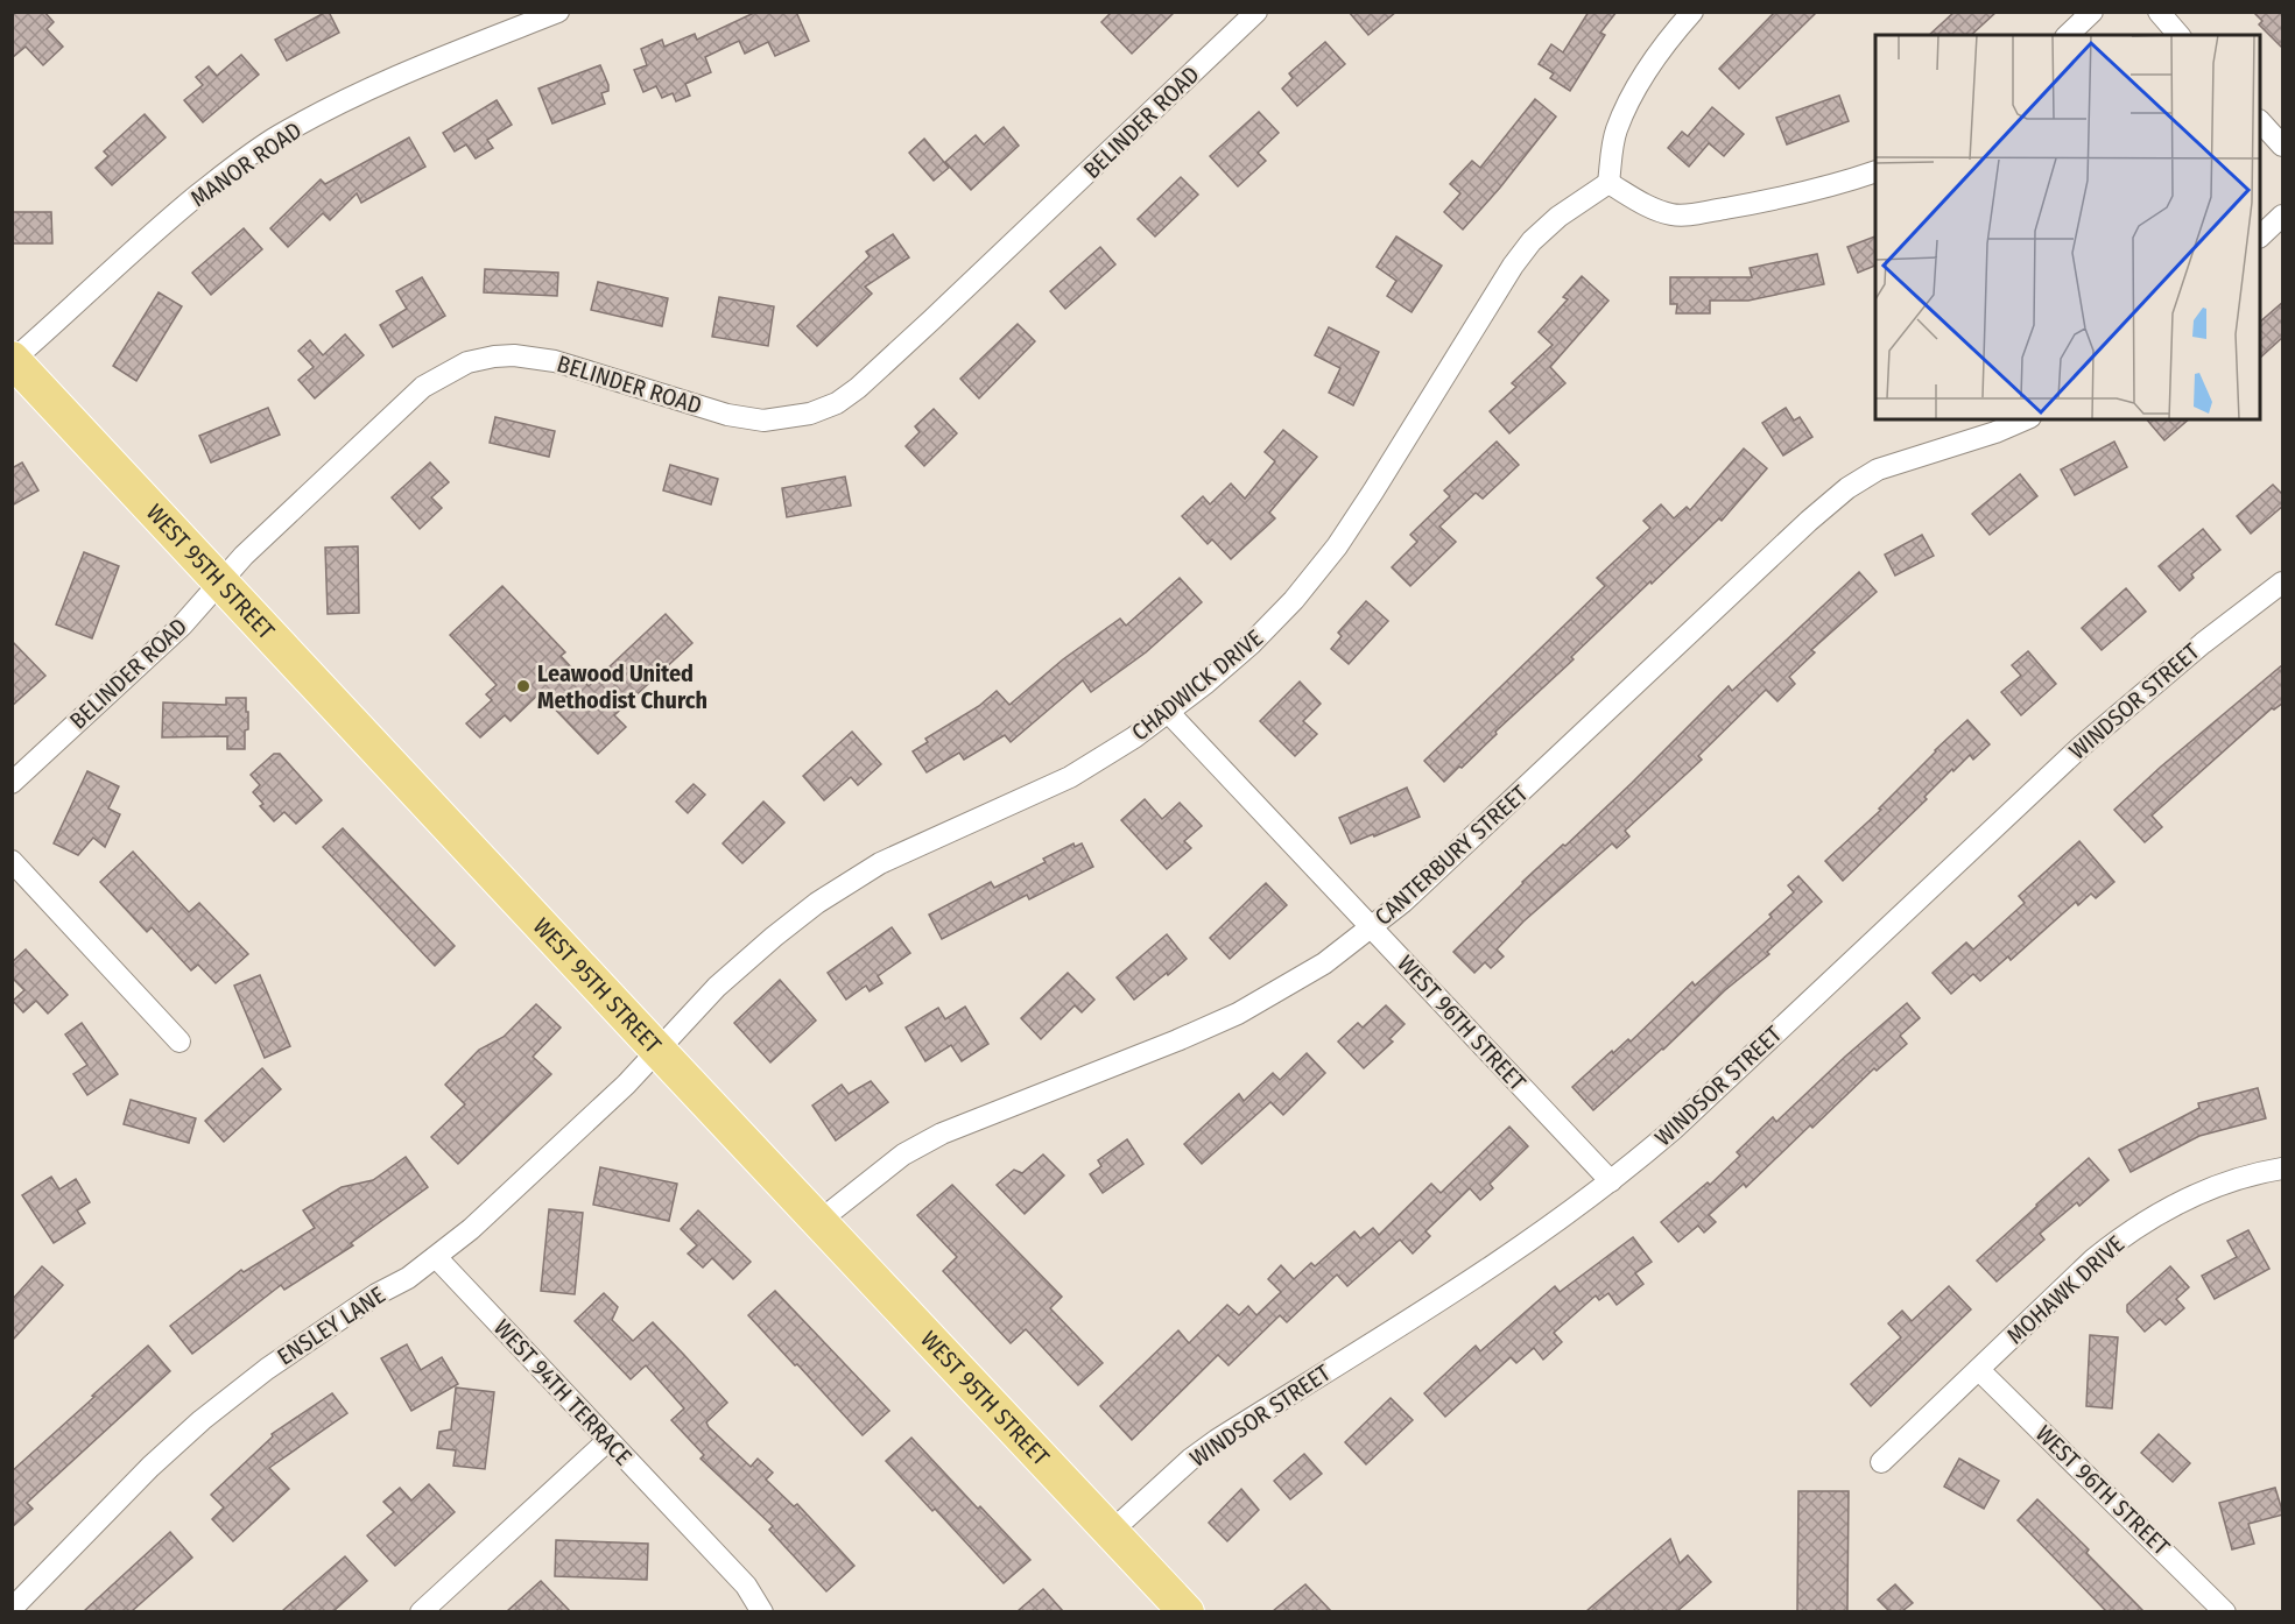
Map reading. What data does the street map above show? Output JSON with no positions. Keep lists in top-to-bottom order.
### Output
{
  "streets": {
    "main road": ["WEST 95TH STREET"],
    "street": [
      "BELINDER ROAD",
      "MANOR ROAD",
      "CHADWICK DRIVE",
      "WINDSOR STREET",
      "CANTERBURY STREET",
      "WEST 96TH STREET",
      "MOHAWK DRIVE",
      "ENSLEY LANE",
      "WEST 94TH TERRACE"
    ]
  },
  "crossings": [
    ["BELINDER ROAD", "WEST 95TH STREET"],
    ["MANOR ROAD", "WEST 95TH STREET"],
    ["WEST 95TH STREET", "CHADWICK DRIVE"],
    ["WEST 95TH STREET", "WINDSOR STREET"],
    ["WEST 95TH STREET", "CANTERBURY STREET"],
    ["WEST 95TH STREET", "ENSLEY LANE"],
    ["CHADWICK DRIVE", "WEST 96TH STREET"],
    ["CHADWICK DRIVE", "ENSLEY LANE"],
    ["WINDSOR STREET", "WEST 96TH STREET"],
    ["CANTERBURY STREET", "WEST 96TH STREET"],
    ["WEST 96TH STREET", "MOHAWK DRIVE"],
    ["ENSLEY LANE", "WEST 94TH TERRACE"]
  ],
  "places": ["Leawood United Methodist Church"]
}
